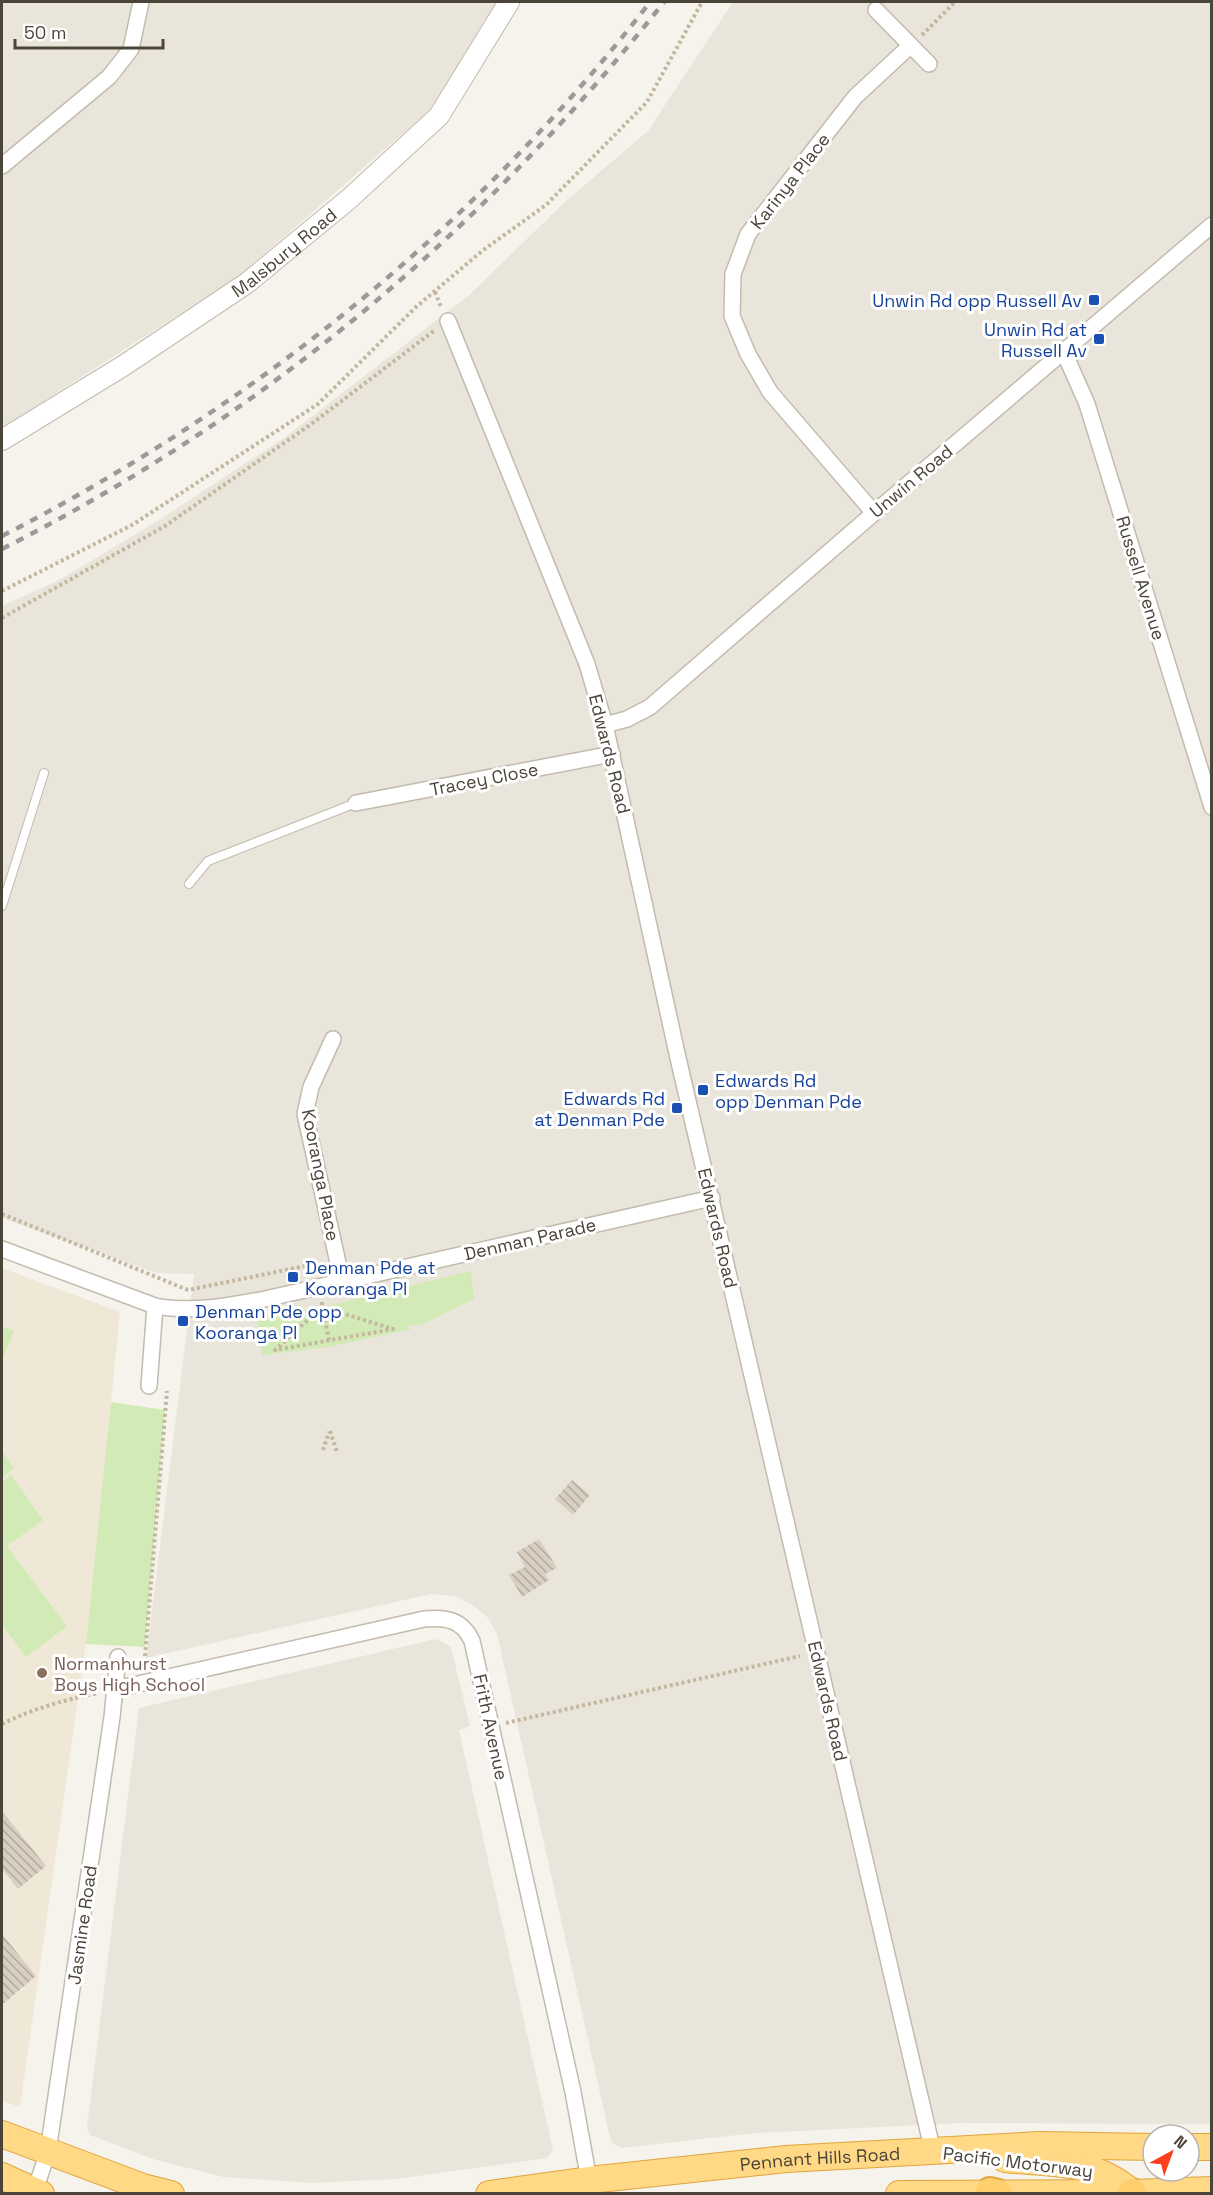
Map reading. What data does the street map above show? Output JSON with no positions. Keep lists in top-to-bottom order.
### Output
{
  "streets": {
    "highway": ["Pennant Hills Road", "Pacific Motorway"],
    "street": [
      "Karinya Place",
      "Malsbury Road",
      "Unwin Road",
      "Russell Avenue",
      "Edwards Road",
      "Tracey Close",
      "Kooranga Place",
      "Denman Parade",
      "Frith Avenue",
      "Jasmine Road"
    ]
  },
  "crossings": [
    ["Karinya Place", "Unwin Road"],
    ["Unwin Road", "Russell Avenue"],
    ["Unwin Road", "Edwards Road"],
    ["Edwards Road", "Tracey Close"],
    ["Edwards Road", "Denman Parade"],
    ["Edwards Road", "Pennant Hills Road"],
    ["Edwards Road", "Pacific Motorway"],
    ["Kooranga Place", "Denman Parade"],
    ["Frith Avenue", "Jasmine Road"],
    ["Frith Avenue", "Pennant Hills Road"],
    ["Pennant Hills Road", "Pacific Motorway"]
  ],
  "places": {
    "transit": [
      "Unwin Rd opp Russell Av",
      "Unwin Rd at Russell Av",
      "Edwards Rd opp Denman Pde",
      "Edwards Rd at Denman Pde",
      "Denman Pde at Kooranga Pl",
      "Denman Pde opp Kooranga Pl"
    ],
    "other": ["Normanhurst Boys High School"]
  },
  "scale_bar": "50 m",
  "north": "top right"
}
